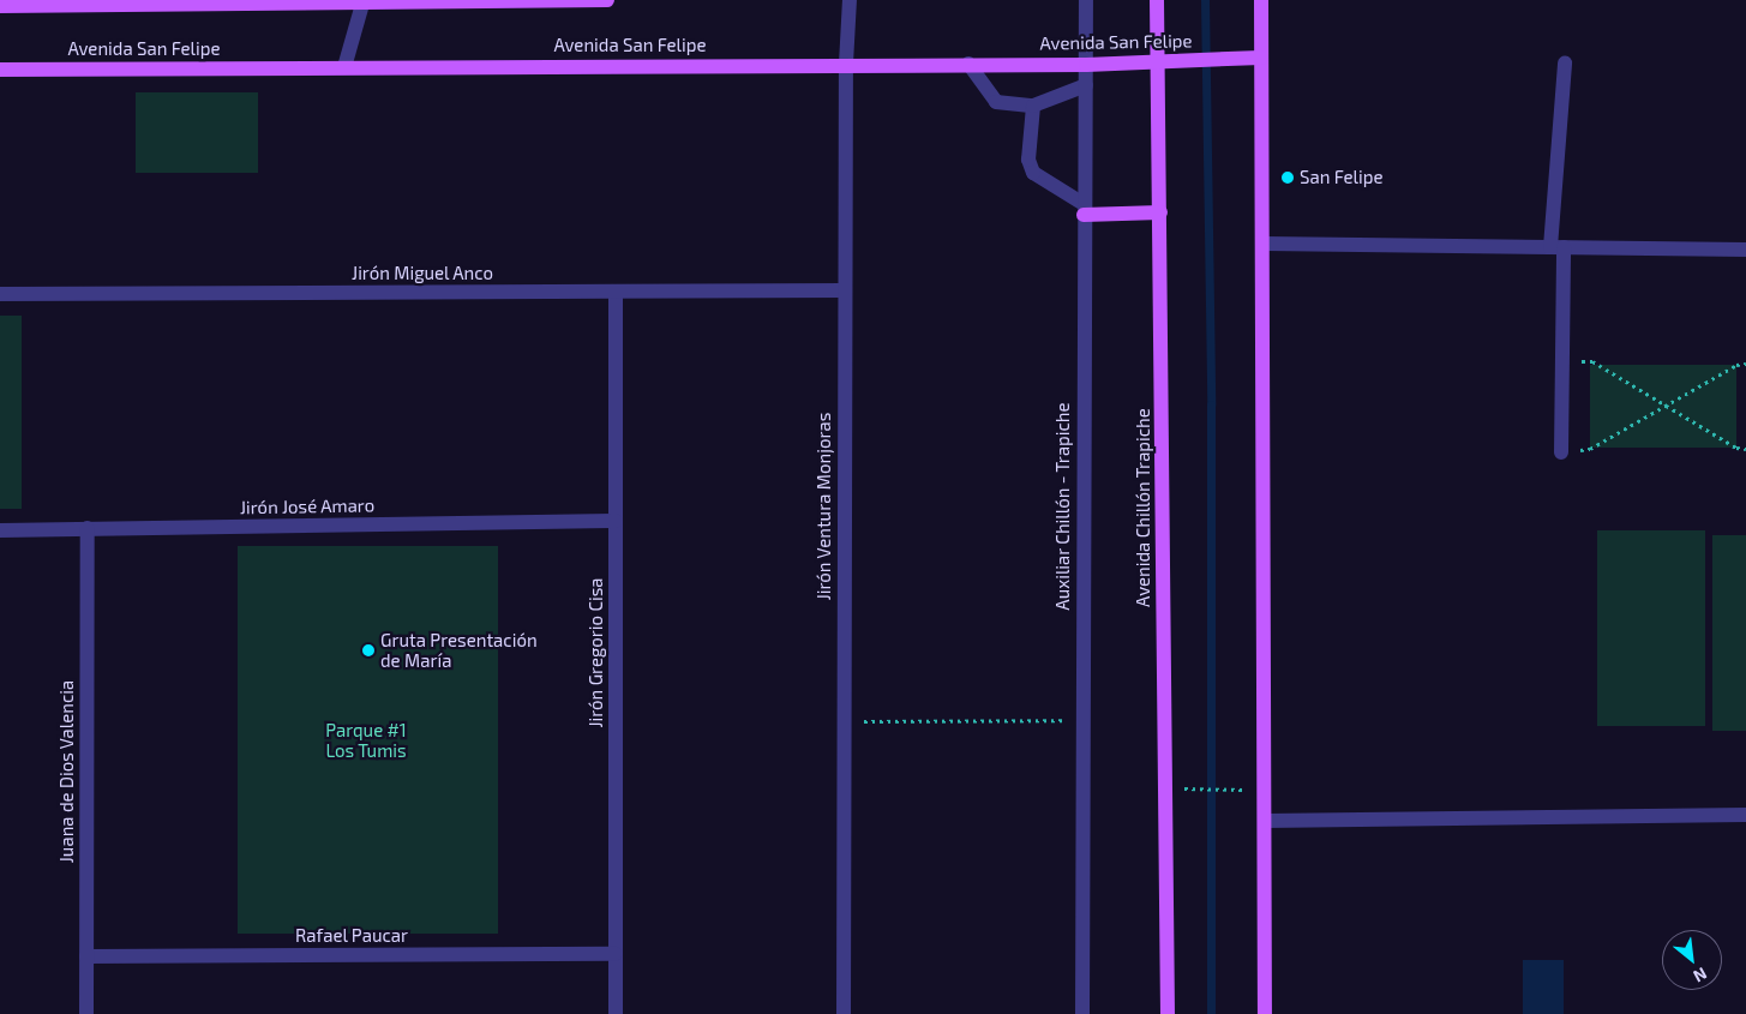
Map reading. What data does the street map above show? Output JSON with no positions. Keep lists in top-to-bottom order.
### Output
{
  "streets": {
    "main road": ["Avenida San Felipe", "Avenida Chillón Trapiche"],
    "street": [
      "Jirón Miguel Anco",
      "Jirón José Amaro",
      "Jirón Ventura Monjoras",
      "Auxiliar Chillón - Trapiche",
      "Jirón Gregorio Cisa",
      "Juana de Dios Valencia",
      "Rafael Paucar"
    ]
  },
  "crossings": [
    ["Avenida San Felipe", "Jirón Ventura Monjoras"],
    ["Avenida San Felipe", "Auxiliar Chillón - Trapiche"],
    ["Avenida San Felipe", "Avenida Chillón Trapiche"],
    ["Jirón Miguel Anco", "Jirón Ventura Monjoras"],
    ["Jirón Miguel Anco", "Jirón Gregorio Cisa"],
    ["Jirón José Amaro", "Jirón Gregorio Cisa"],
    ["Jirón José Amaro", "Juana de Dios Valencia"],
    ["Jirón Gregorio Cisa", "Rafael Paucar"],
    ["Juana de Dios Valencia", "Rafael Paucar"]
  ],
  "parks": ["Parque #1 Los Tumis"],
  "places": ["San Felipe", "Gruta Presentación de María"],
  "north": "bottom right"
}
